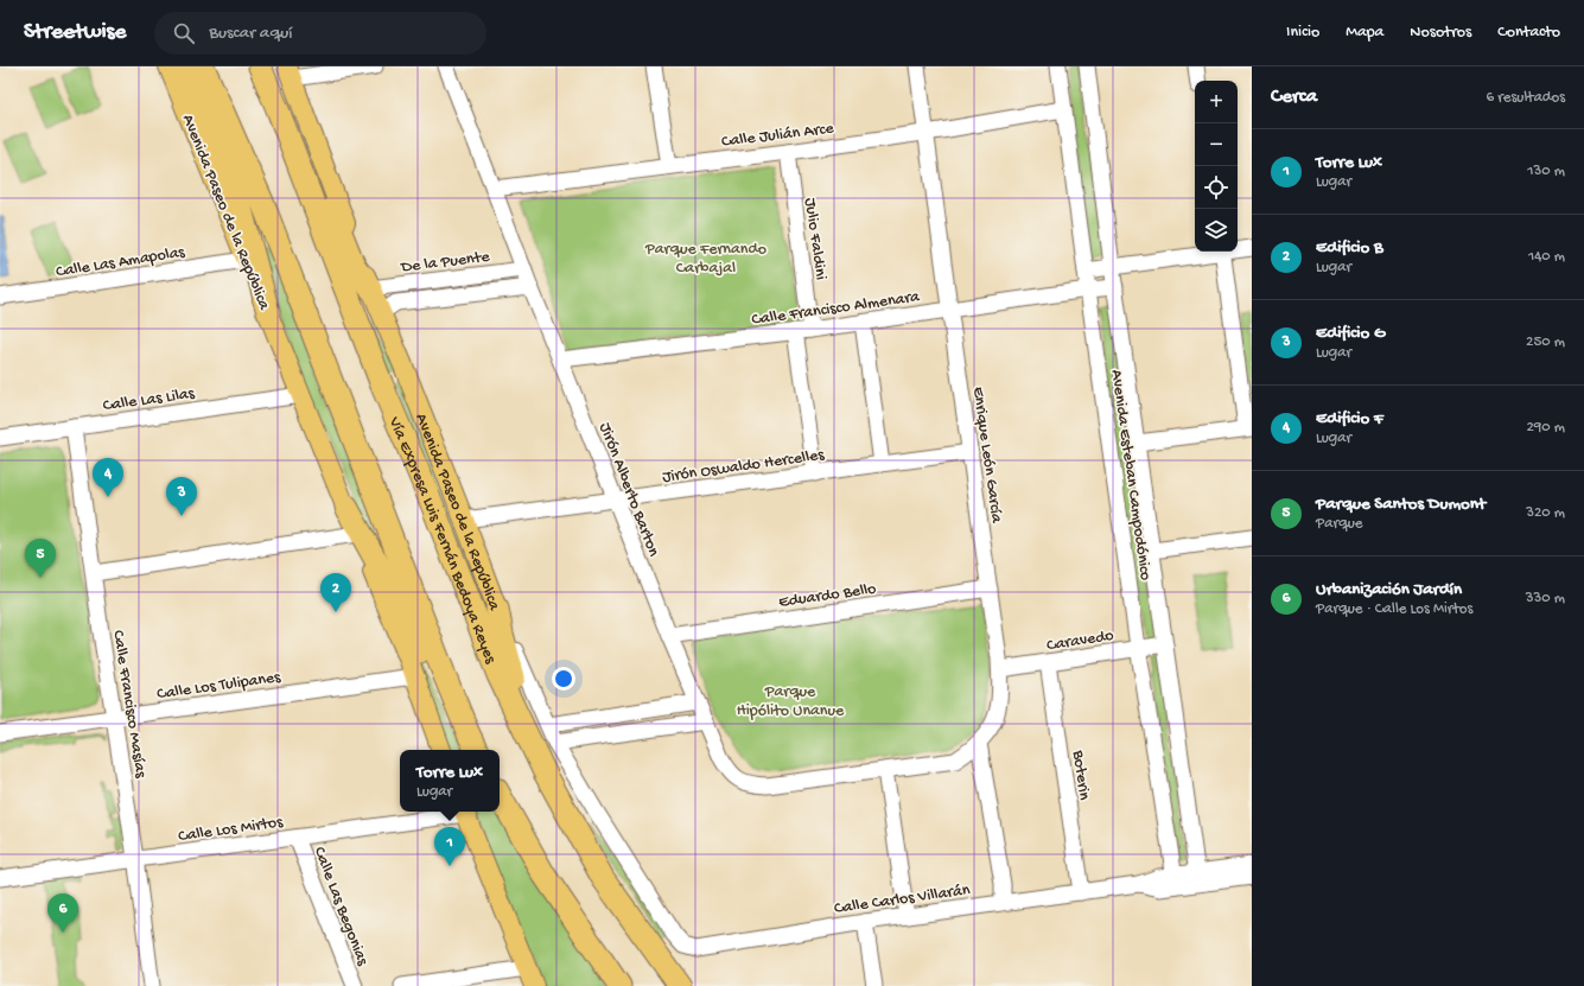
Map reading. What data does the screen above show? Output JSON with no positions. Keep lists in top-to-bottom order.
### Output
{
  "streets": {
    "highway": ["Vía Expresa Luis Fernán Bedoya Reyes"],
    "main road": ["Avenida Paseo de la República"],
    "street": [
      "Calle Julián Arce",
      "Julio Faldini",
      "Calle Las Amapolas",
      "De la Puente",
      "Calle Francisco Almenara",
      "Calle Las Lilas",
      "Enrique León García",
      "Jirón Oswaldo Hercelles",
      "Avenida Esteban Campodónico",
      "Jirón Alberto Barton",
      "Eduardo Bello",
      "Caravedo",
      "Calle Los Tulipanes",
      "Calle Francisco Masías",
      "Boterin",
      "Calle Los Mirtos",
      "Calle Carlos Villarán",
      "Calle Las Begonias"
    ]
  },
  "crossings": [
    ["Calle Julián Arce", "Julio Faldini"],
    ["Calle Julián Arce", "Enrique León García"],
    ["Calle Julián Arce", "Avenida Esteban Campodónico"],
    ["Calle Julián Arce", "Jirón Alberto Barton"],
    ["Avenida Paseo de la República", "Calle Las Amapolas"],
    ["Avenida Paseo de la República", "De la Puente"],
    ["Avenida Paseo de la República", "Calle Las Lilas"],
    ["Avenida Paseo de la República", "Jirón Oswaldo Hercelles"],
    ["Avenida Paseo de la República", "Calle Los Tulipanes"],
    ["Avenida Paseo de la República", "Calle Carlos Villarán"],
    ["Julio Faldini", "Calle Francisco Almenara"],
    ["De la Puente", "Jirón Alberto Barton"],
    ["Calle Francisco Almenara", "Enrique León García"],
    ["Calle Francisco Almenara", "Avenida Esteban Campodónico"],
    ["Calle Francisco Almenara", "Jirón Alberto Barton"],
    ["Calle Las Lilas", "Calle Francisco Masías"],
    ["Enrique León García", "Jirón Oswaldo Hercelles"],
    ["Enrique León García", "Jirón Alberto Barton"],
    ["Enrique León García", "Eduardo Bello"],
    ["Enrique León García", "Caravedo"],
    ["Jirón Oswaldo Hercelles", "Jirón Alberto Barton"],
    ["Avenida Esteban Campodónico", "Caravedo"],
    ["Avenida Esteban Campodónico", "Calle Carlos Villarán"],
    ["Jirón Alberto Barton", "Eduardo Bello"],
    ["Caravedo", "Boterin"],
    ["Calle Los Tulipanes", "Calle Francisco Masías"],
    ["Calle Francisco Masías", "Calle Los Mirtos"],
    ["Boterin", "Calle Carlos Villarán"],
    ["Calle Los Mirtos", "Calle Las Begonias"]
  ],
  "parks": ["Parque Fernando Carbajal", "Parque Hipólito Unanue"],
  "page": {
    "header": "Streetwise",
    "search": "Buscar aquí",
    "nav": [
      "Inicio",
      "Mapa",
      "Nosotros",
      "Contacto"
    ],
    "heading": ["Cerca", "6 resultados"],
    "map_buttons": ["+", "−"],
    "list": [
      {
        "mark": "1",
        "name": "Torre Lux",
        "note": "Lugar",
        "value": "130 m"
      },
      {
        "mark": "2",
        "name": "Edificio B",
        "note": "Lugar",
        "value": "140 m"
      },
      {
        "mark": "3",
        "name": "Edificio G",
        "note": "Lugar",
        "value": "250 m"
      },
      {
        "mark": "4",
        "name": "Edificio F",
        "note": "Lugar",
        "value": "290 m"
      },
      {
        "mark": "5",
        "name": "Parque Santos Dumont",
        "note": "Parque",
        "value": "320 m"
      },
      {
        "mark": "6",
        "name": "Urbanización Jardín",
        "note": "Parque · Calle Los Mirtos",
        "value": "330 m"
      }
    ],
    "pins": [
      "4",
      "3",
      "5",
      "2",
      "1",
      "6"
    ],
    "popup": ["Torre Lux", "Lugar"]
  }
}
